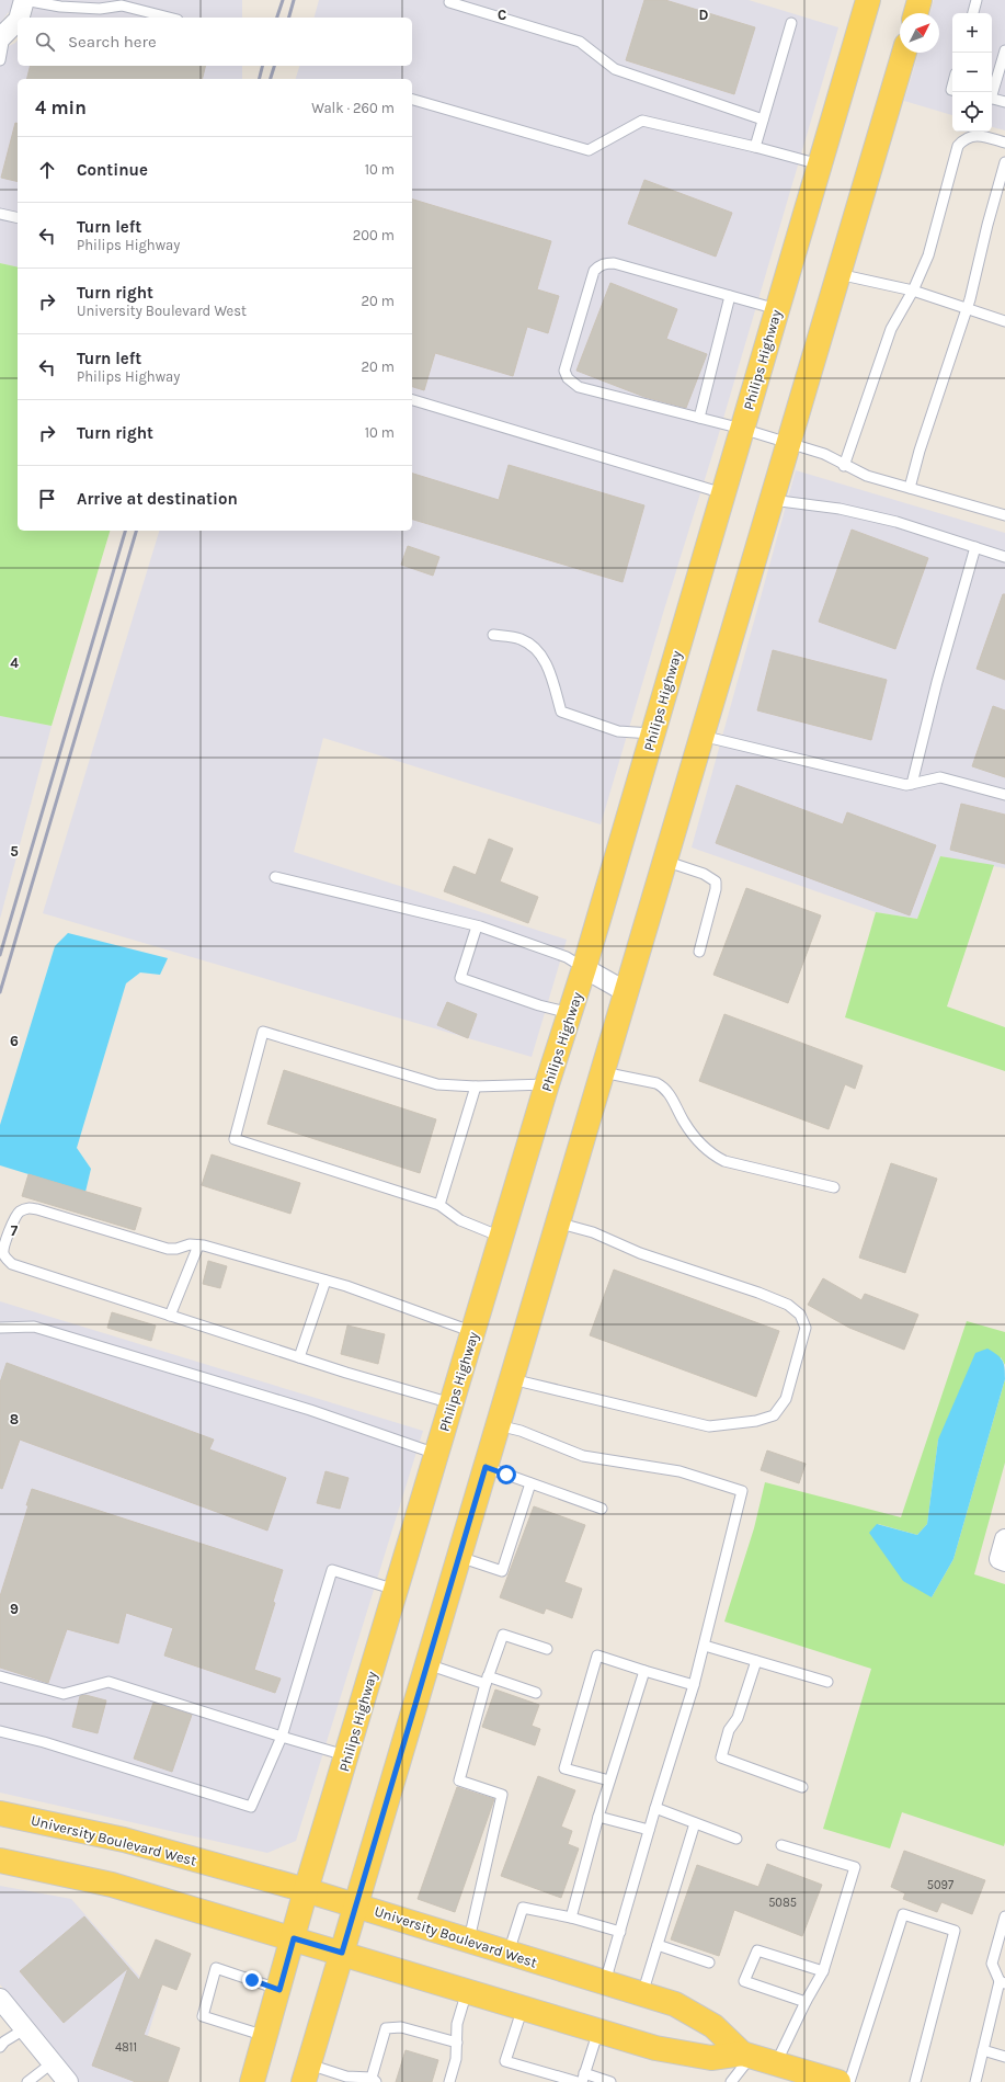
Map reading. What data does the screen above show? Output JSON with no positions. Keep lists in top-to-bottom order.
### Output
{
  "streets": {
    "main road": ["Philips Highway", "University Boulevard West"]
  },
  "crossings": [
    ["Philips Highway", "University Boulevard West"]
  ],
  "house_numbers": ["5097", "5085", "4811"],
  "north": "top right",
  "page": {
    "map_buttons": ["+", "−"],
    "search": "Search here",
    "heading": ["4 min", "Walk · 260 m"],
    "list": [
      ["Continue", "10 m"],
      ["Turn left", "Philips Highway", "200 m"],
      ["Turn right", "University Boulevard West", "20 m"],
      ["Turn left", "Philips Highway", "20 m"],
      ["Turn right", "10 m"],
      "Arrive at destination"
    ]
  },
  "grid": {
    "columns": ["C", "D"],
    "rows": [
      "4",
      "5",
      "6",
      "7",
      "8",
      "9"
    ]
  }
}
